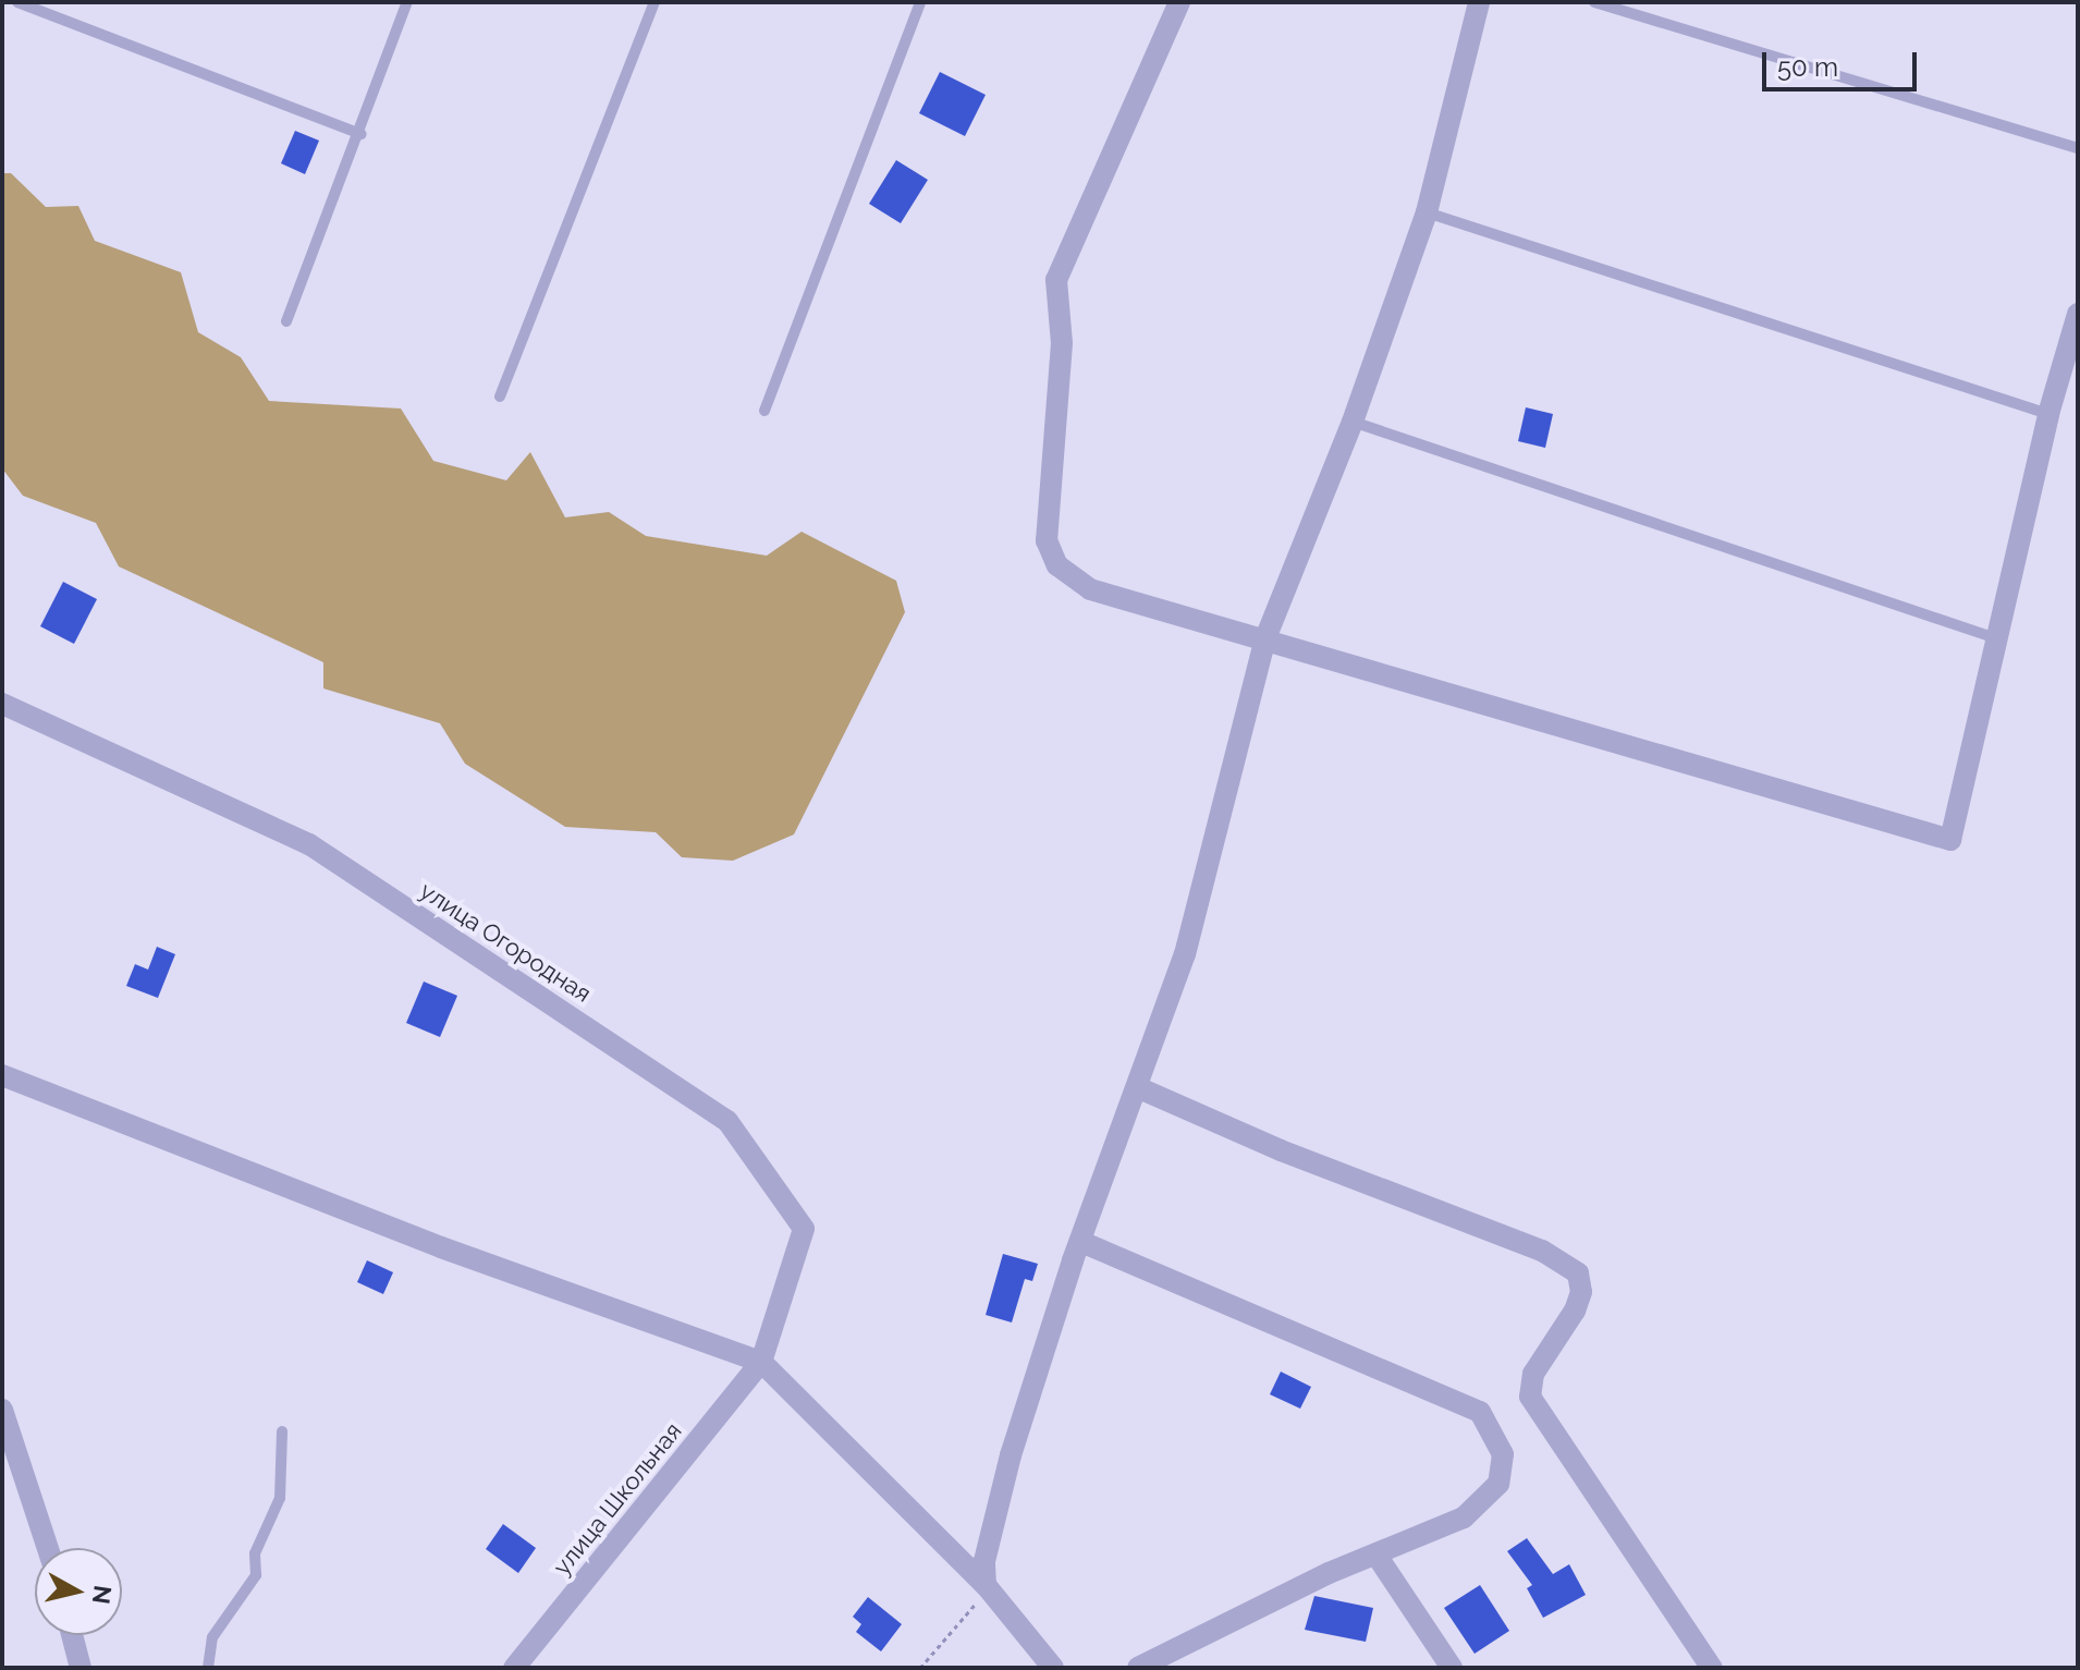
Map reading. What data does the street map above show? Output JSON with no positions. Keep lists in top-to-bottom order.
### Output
{
  "streets": {
    "street": ["улица Огородная", "улица Школьная"]
  },
  "crossings": [
    ["улица Огородная", "улица Школьная"]
  ],
  "scale_bar": "50 m",
  "north": "right"
}
